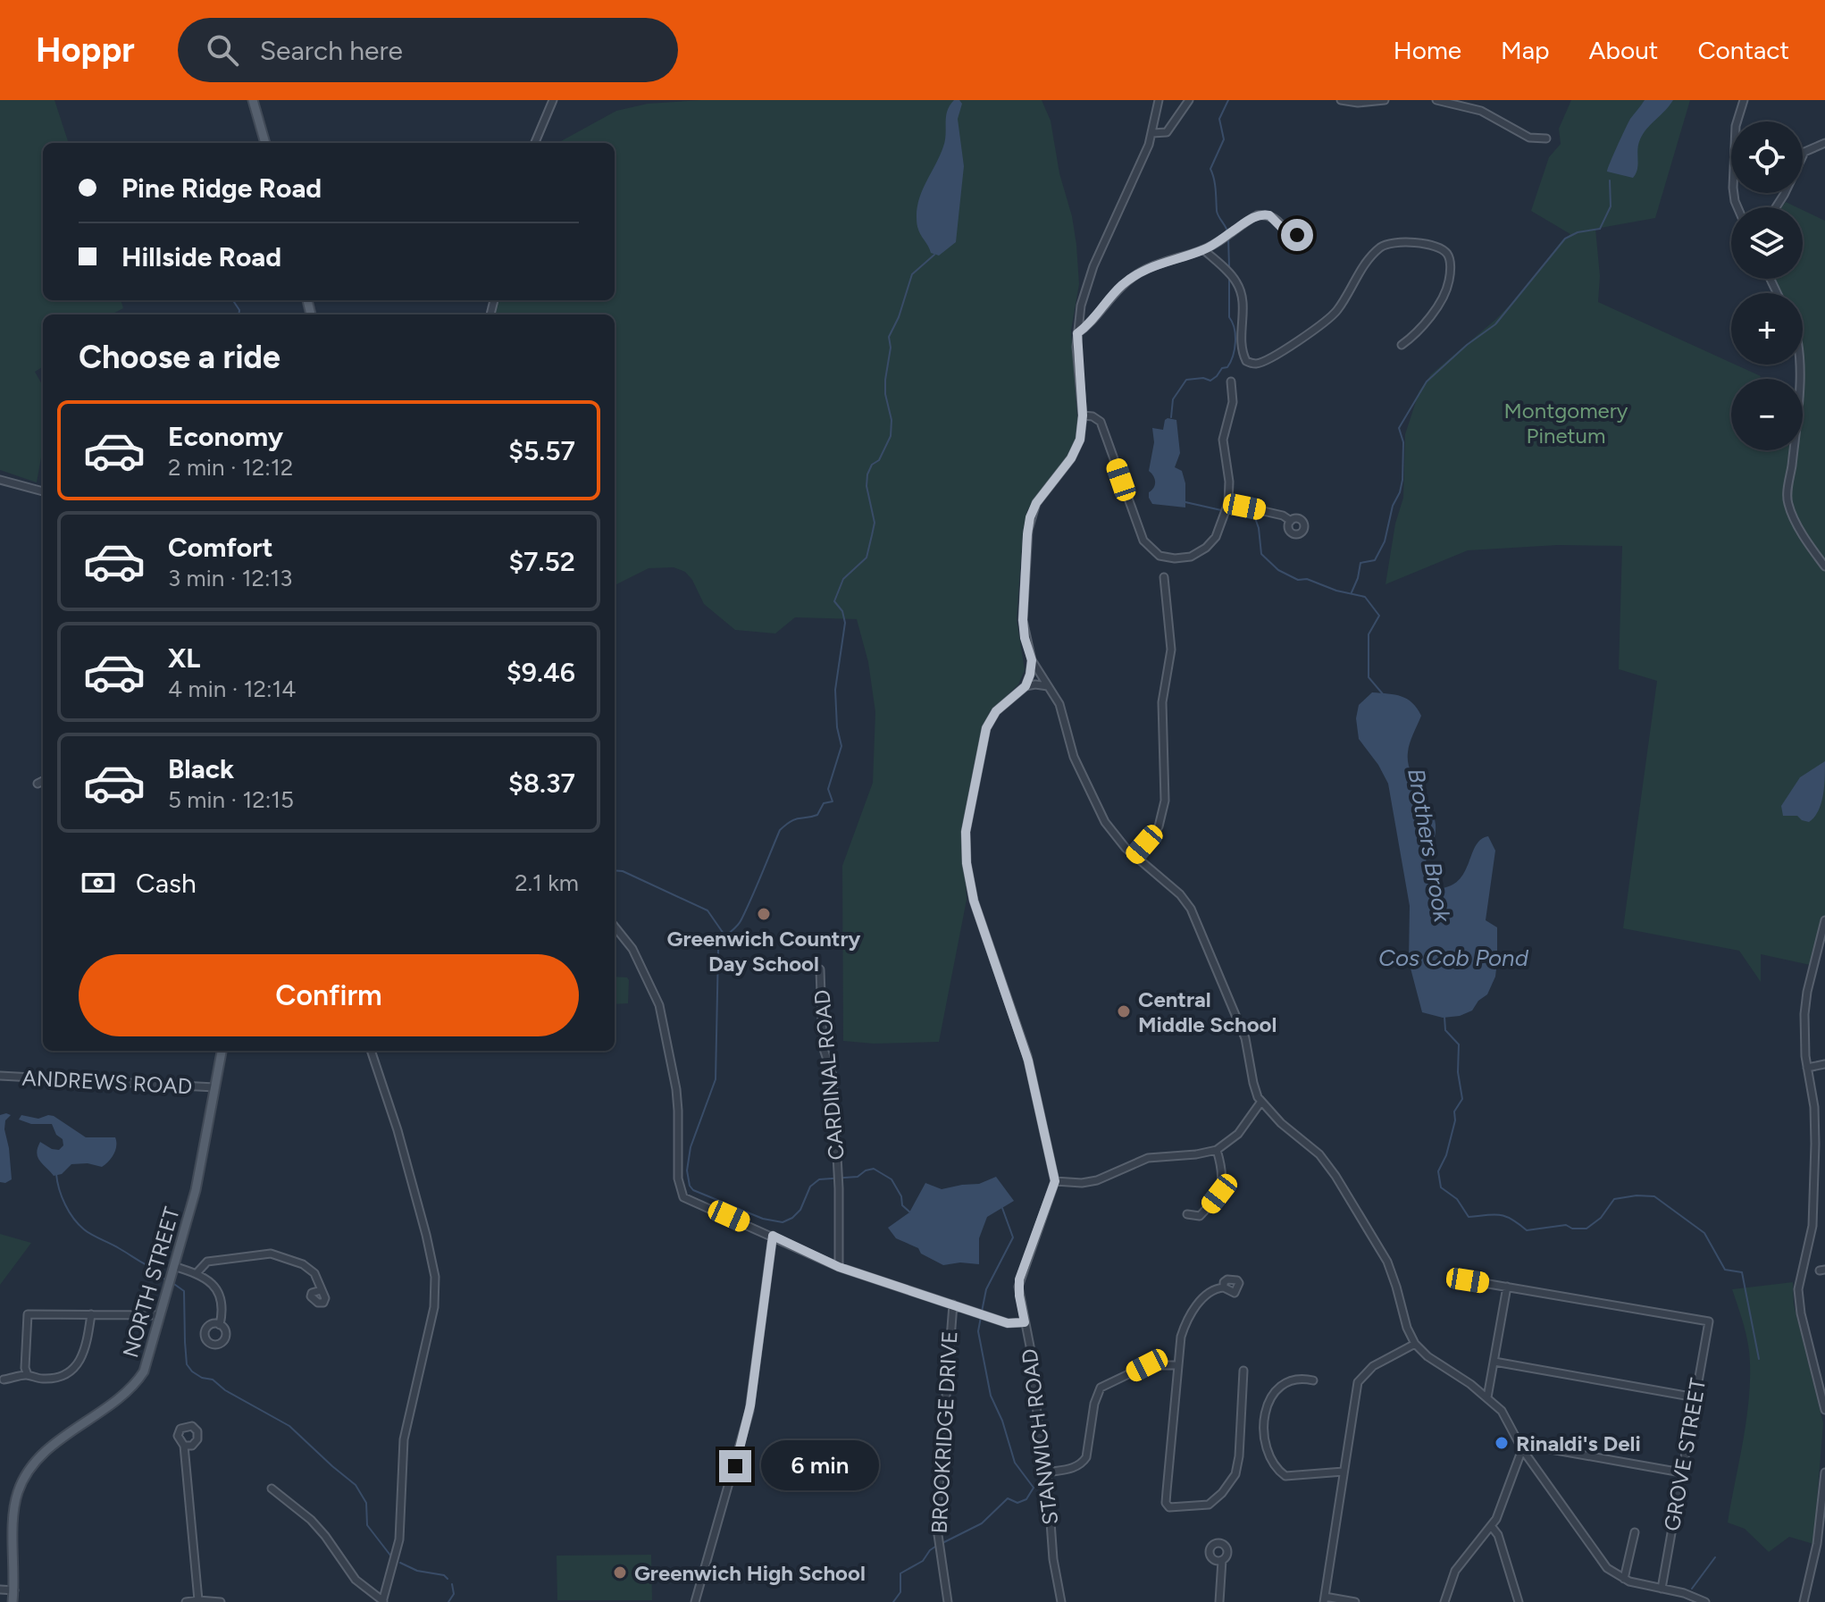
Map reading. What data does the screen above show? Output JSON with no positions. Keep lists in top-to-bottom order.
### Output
{
  "streets": {
    "main road": ["NORTH STREET"],
    "street": [
      "CARDINAL ROAD",
      "ANDREWS ROAD",
      "BROOKRIDGE DRIVE",
      "STANWICH ROAD",
      "GROVE STREET"
    ]
  },
  "crossings": [
    ["ANDREWS ROAD", "NORTH STREET"]
  ],
  "water": ["Brothers Brook", "Cos Cob Pond"],
  "parks": ["Montgomery Pinetum"],
  "places": [
    "Greenwich Country Day School",
    "Central Middle School",
    "Rinaldi's Deli",
    "Greenwich High School"
  ],
  "page": {
    "header": "Hoppr",
    "search": "Search here",
    "nav": [
      "Home",
      "Map",
      "About",
      "Contact"
    ],
    "map_buttons": ["+", "−"],
    "banner": ["Pine Ridge Road", "Hillside Road"],
    "heading": "Choose a ride",
    "list": [
      {
        "name": "Economy",
        "note": "2 min · 12:12",
        "value": "$5.57"
      },
      {
        "name": "Comfort",
        "note": "3 min · 12:13",
        "value": "$7.52"
      },
      {
        "name": "XL",
        "note": "4 min · 12:14",
        "value": "$9.46"
      },
      {
        "name": "Black",
        "note": "5 min · 12:15",
        "value": "$8.37"
      }
    ],
    "pay": ["Cash", "2.1 km"],
    "buttons": "Confirm",
    "bubble": "6 min"
  }
}
